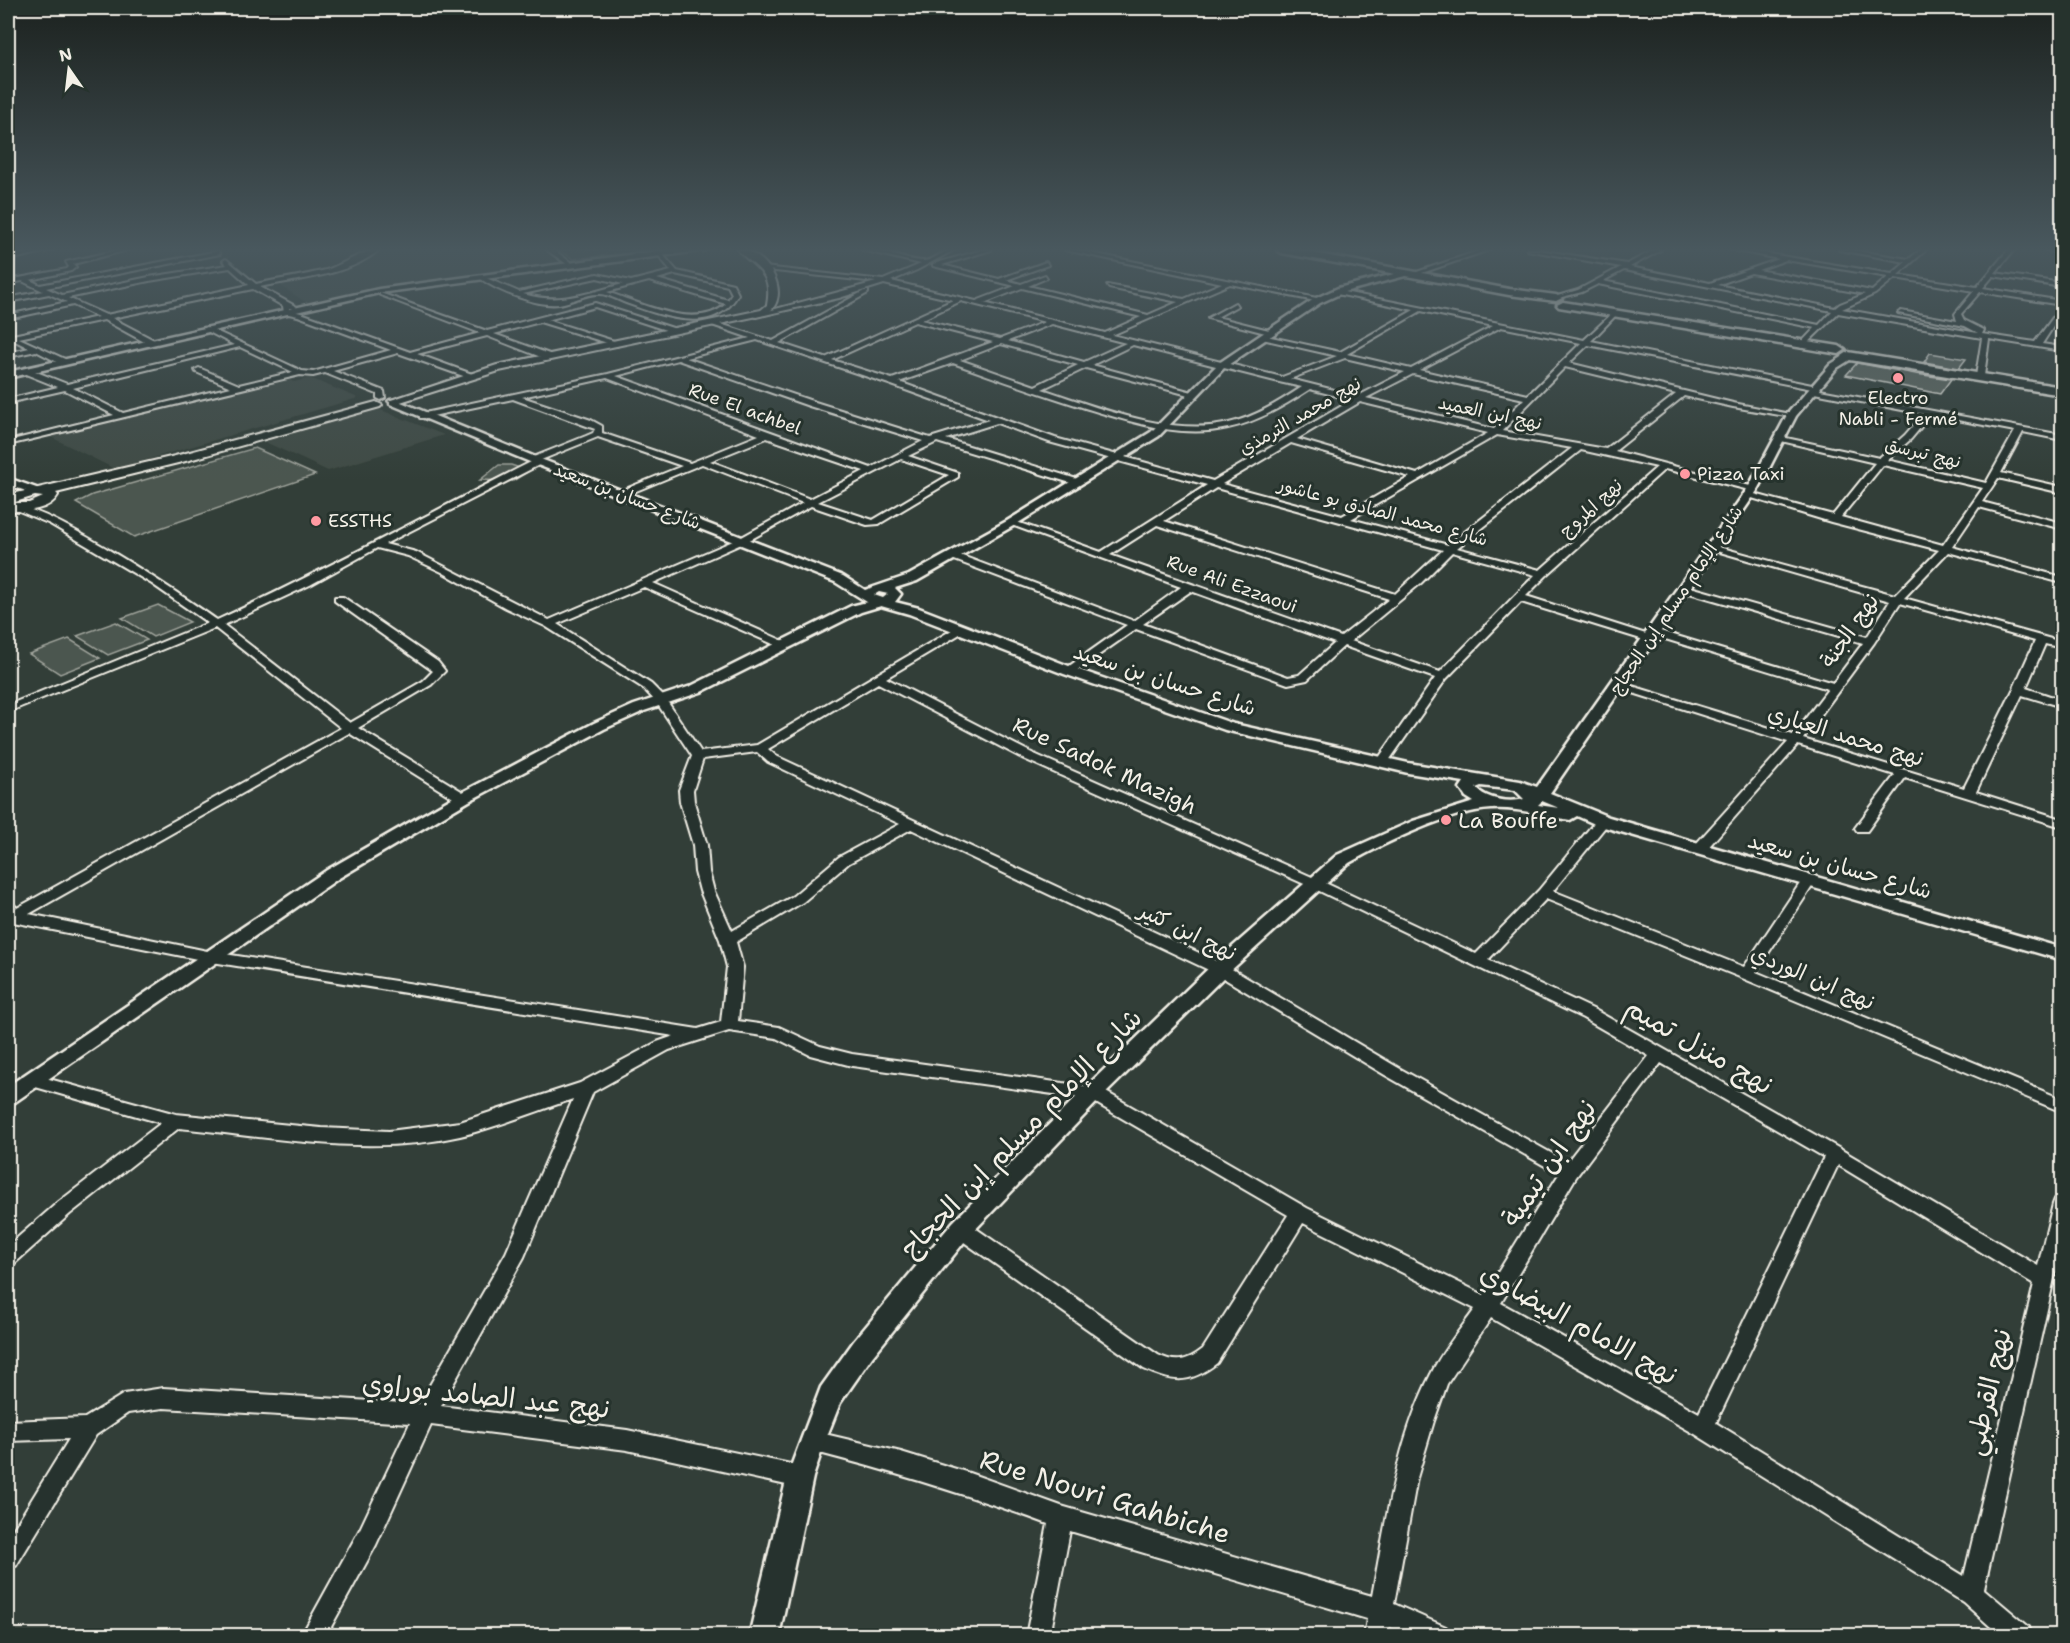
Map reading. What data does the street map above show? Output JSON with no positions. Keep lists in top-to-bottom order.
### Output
{
  "streets": {
    "street": [
      "Rue El achbel",
      "نهج ابن العميد",
      "نهج محمد الترمذي",
      "نهج تبرسق",
      "شارع حسان بن سعيد",
      "نهج المروج",
      "شارع محمد الصادق بو عاشور",
      "Rue Ali Ezzaoui",
      "شارع اﻹمام مسلم إبن الحجاج",
      "نهج الجنة",
      "نهج محمد العياري",
      "Rue Sadok Mazigh",
      "نهج ابن كثير",
      "نهج ابن الوردي",
      "نهج منزل تميم",
      "نهج ابن تيمية",
      "نهج الامام البيضاوي",
      "نهج القرطبي",
      "نهج عبد الصامد بوراوي",
      "Rue Nouri Gahbiche"
    ]
  },
  "crossings": [
    ["نهج ابن العميد", "نهج محمد الترمذي"],
    ["نهج ابن العميد", "نهج المروج"],
    ["نهج ابن العميد", "شارع اﻹمام مسلم إبن الحجاج"],
    ["نهج ابن العميد", "نهج الجنة"],
    ["نهج محمد الترمذي", "شارع محمد الصادق بو عاشور"],
    ["نهج محمد الترمذي", "Rue Ali Ezzaoui"],
    ["نهج تبرسق", "شارع اﻹمام مسلم إبن الحجاج"],
    ["نهج تبرسق", "نهج الجنة"],
    ["شارع حسان بن سعيد", "نهج المروج"],
    ["شارع حسان بن سعيد", "شارع اﻹمام مسلم إبن الحجاج"],
    ["شارع حسان بن سعيد", "نهج الجنة"],
    ["نهج المروج", "شارع محمد الصادق بو عاشور"],
    ["نهج المروج", "Rue Ali Ezzaoui"],
    ["شارع اﻹمام مسلم إبن الحجاج", "نهج محمد العياري"],
    ["شارع اﻹمام مسلم إبن الحجاج", "Rue Sadok Mazigh"],
    ["شارع اﻹمام مسلم إبن الحجاج", "نهج ابن كثير"],
    ["شارع اﻹمام مسلم إبن الحجاج", "نهج منزل تميم"],
    ["شارع اﻹمام مسلم إبن الحجاج", "نهج الامام البيضاوي"],
    ["شارع اﻹمام مسلم إبن الحجاج", "نهج عبد الصامد بوراوي"],
    ["شارع اﻹمام مسلم إبن الحجاج", "Rue Nouri Gahbiche"],
    ["نهج الجنة", "نهج محمد العياري"],
    ["Rue Sadok Mazigh", "نهج منزل تميم"],
    ["نهج ابن كثير", "نهج ابن تيمية"],
    ["نهج منزل تميم", "نهج ابن تيمية"],
    ["نهج منزل تميم", "نهج القرطبي"],
    ["نهج ابن تيمية", "نهج الامام البيضاوي"],
    ["نهج ابن تيمية", "Rue Nouri Gahbiche"],
    ["نهج الامام البيضاوي", "نهج القرطبي"]
  ],
  "places": [
    "Electro Nabli - Fermé",
    "Pizza Taxi",
    "ESSTHS",
    "La Bouffe"
  ],
  "north": "top"
}
